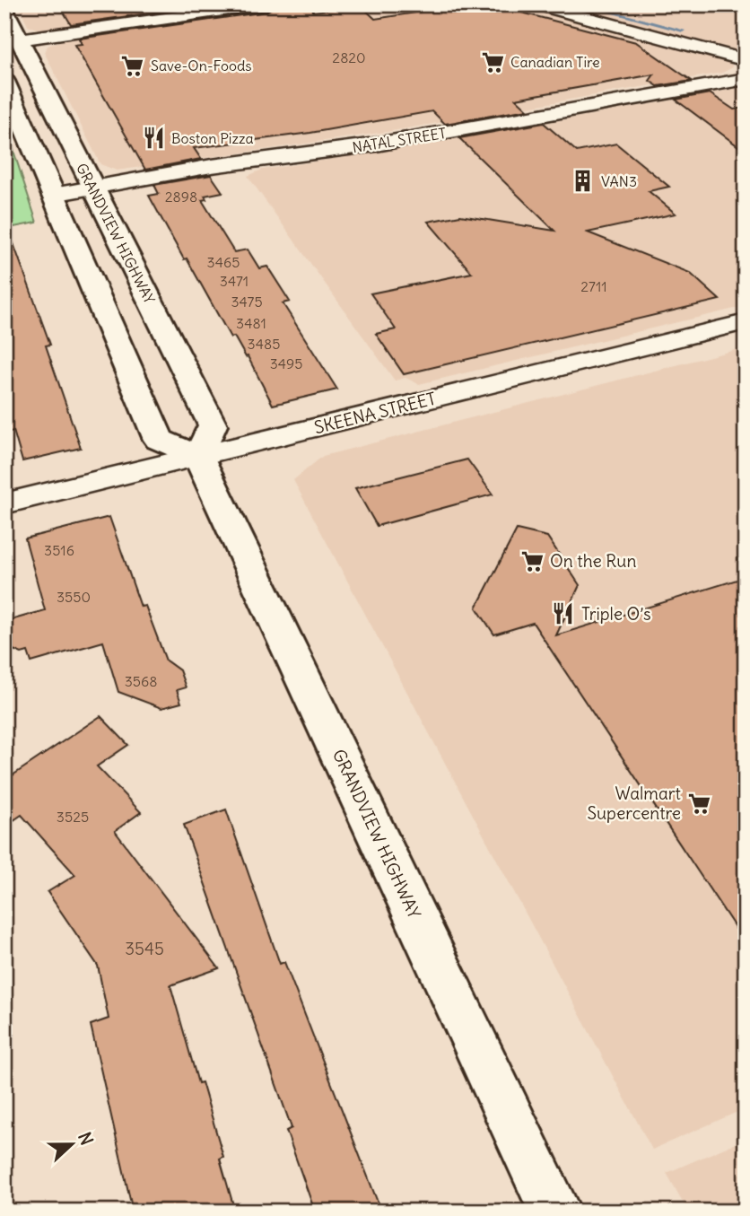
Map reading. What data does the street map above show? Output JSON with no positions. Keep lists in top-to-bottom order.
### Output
{
  "streets": {
    "main road": ["GRANDVIEW HIGHWAY"],
    "street": ["NATAL STREET", "SKEENA STREET"]
  },
  "crossings": [
    ["NATAL STREET", "GRANDVIEW HIGHWAY"],
    ["GRANDVIEW HIGHWAY", "SKEENA STREET"]
  ],
  "places": {
    "supermarket": [
      "Canadian Tire",
      "Save-On-Foods",
      "On the Run",
      "Walmart Supercentre"
    ],
    "restaurant": ["Boston Pizza", "Triple O’s"],
    "building": ["VAN3"]
  },
  "house_numbers": [
    "2820",
    "2898",
    "3465",
    "3471",
    "2711",
    "3475",
    "3481",
    "3485",
    "3495",
    "3516",
    "3550",
    "3568",
    "3525",
    "3545"
  ],
  "north": "right"
}
